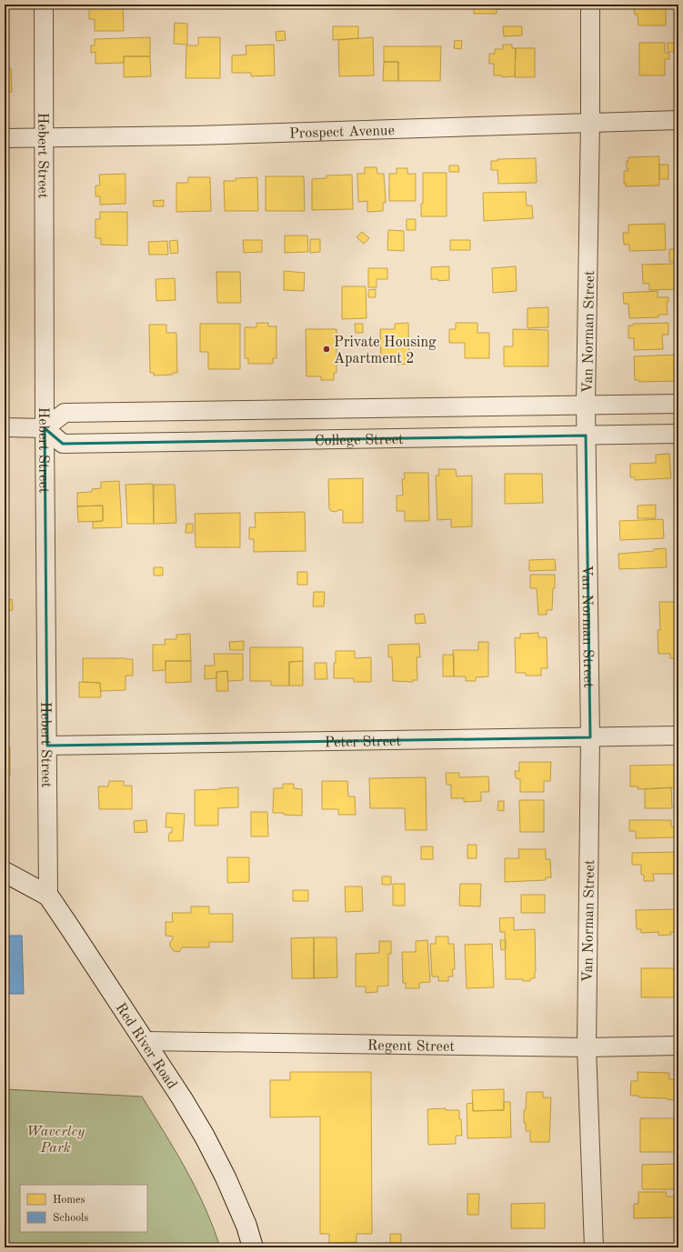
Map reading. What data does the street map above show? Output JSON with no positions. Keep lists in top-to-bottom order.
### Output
{
  "streets": {
    "main road": ["Red River Road"],
    "street": [
      "Prospect Avenue",
      "Hebert Street",
      "Van Norman Street",
      "College Street",
      "Peter Street",
      "Regent Street"
    ]
  },
  "crossings": [
    ["Prospect Avenue", "Hebert Street"],
    ["Prospect Avenue", "Van Norman Street"],
    ["Hebert Street", "College Street"],
    ["Hebert Street", "Peter Street"],
    ["Hebert Street", "Red River Road"],
    ["Van Norman Street", "College Street"],
    ["Van Norman Street", "Peter Street"],
    ["Van Norman Street", "Regent Street"],
    ["Regent Street", "Red River Road"]
  ],
  "parks": ["Waverley Park"],
  "places": ["Private Housing Apartment 2"],
  "legend": ["Homes", "Schools"]
}
